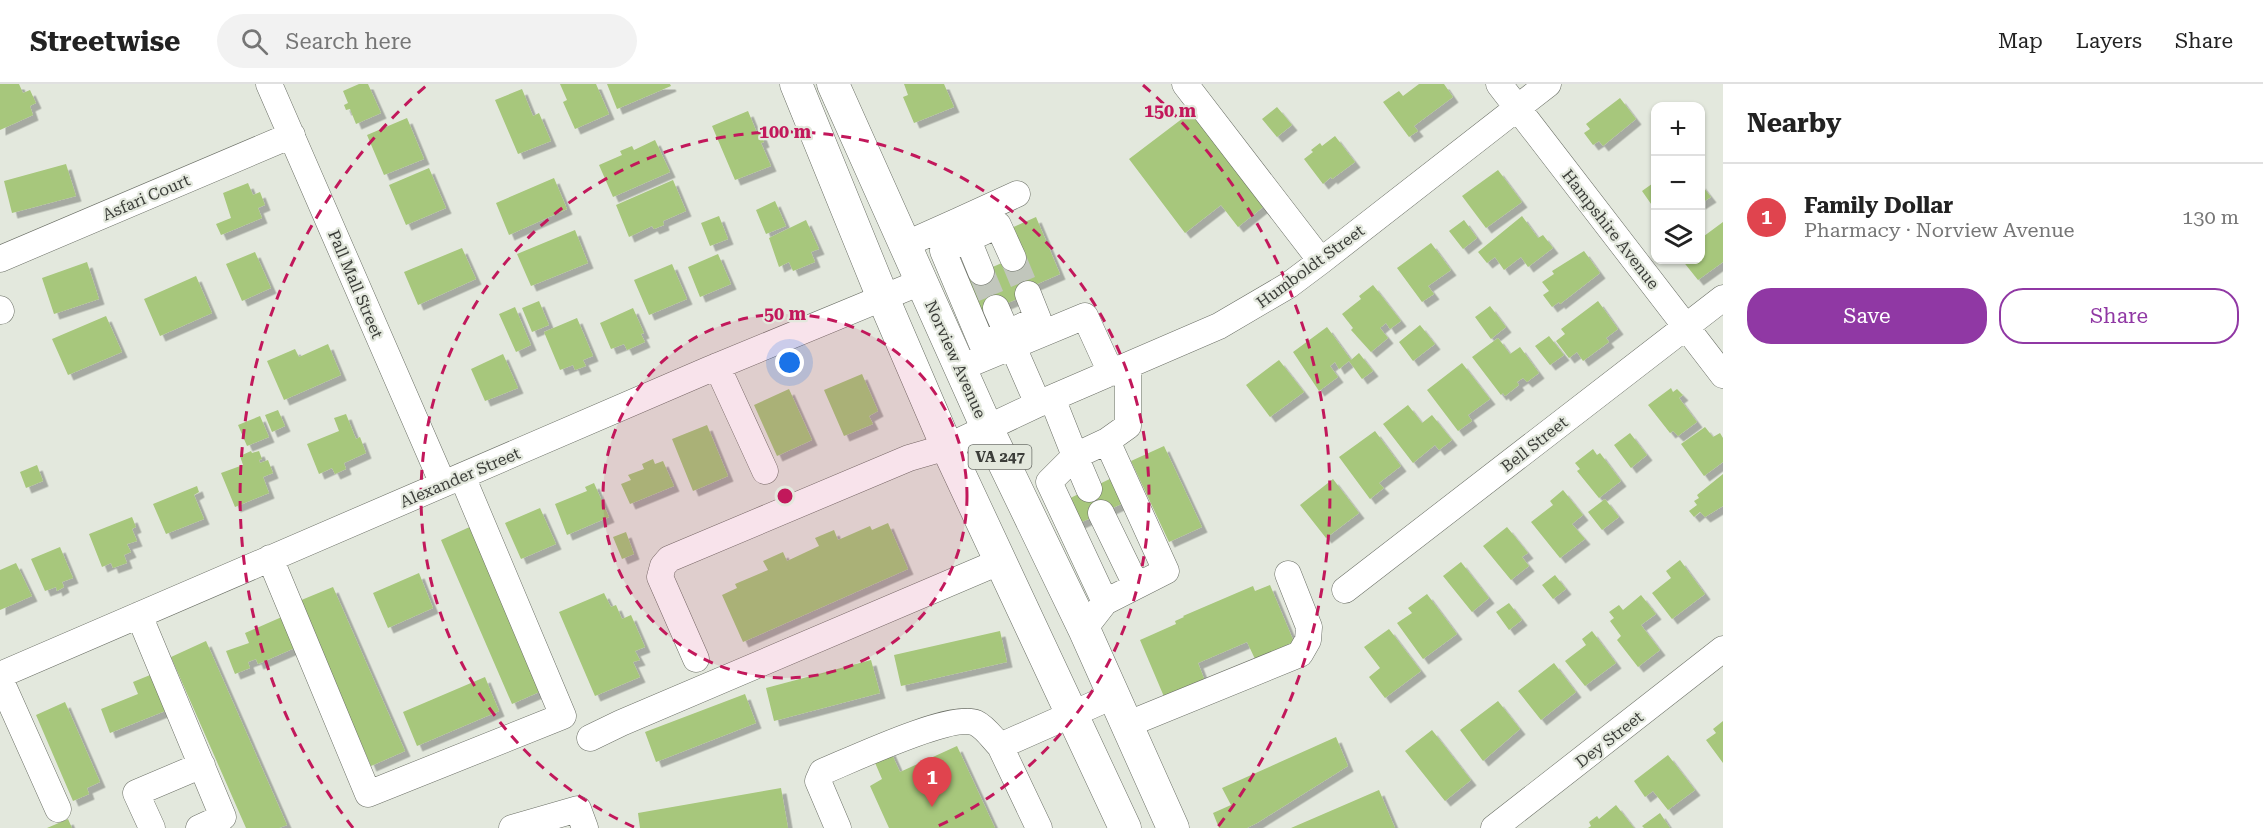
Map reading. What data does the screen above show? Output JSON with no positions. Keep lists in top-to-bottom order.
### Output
{
  "streets": {
    "main road": ["Norview Avenue", "VA 247"],
    "street": [
      "Asfari Court",
      "Hampshire Avenue",
      "Humboldt Street",
      "Pall Mall Street",
      "Bell Street",
      "Alexander Street",
      "Dey Street"
    ]
  },
  "crossings": [
    ["Asfari Court", "Pall Mall Street"],
    ["Hampshire Avenue", "Humboldt Street"],
    ["Hampshire Avenue", "Bell Street"],
    ["Humboldt Street", "Norview Avenue"],
    ["Humboldt Street", "VA 247"],
    ["Pall Mall Street", "Alexander Street"],
    ["Norview Avenue", "Alexander Street"],
    ["VA 247", "Alexander Street"]
  ],
  "page": {
    "header": "Streetwise",
    "search": "Search here",
    "nav": ["Map", "Layers", "Share"],
    "heading": "Nearby",
    "map_buttons": ["+", "−"],
    "list": [
      {
        "mark": "1",
        "name": "Family Dollar",
        "note": "Pharmacy · Norview Avenue",
        "value": "130 m"
      }
    ],
    "buttons": ["Save", "Share"],
    "pins": "1"
  },
  "rings": ["150 m", "100 m", "50 m"]
}
